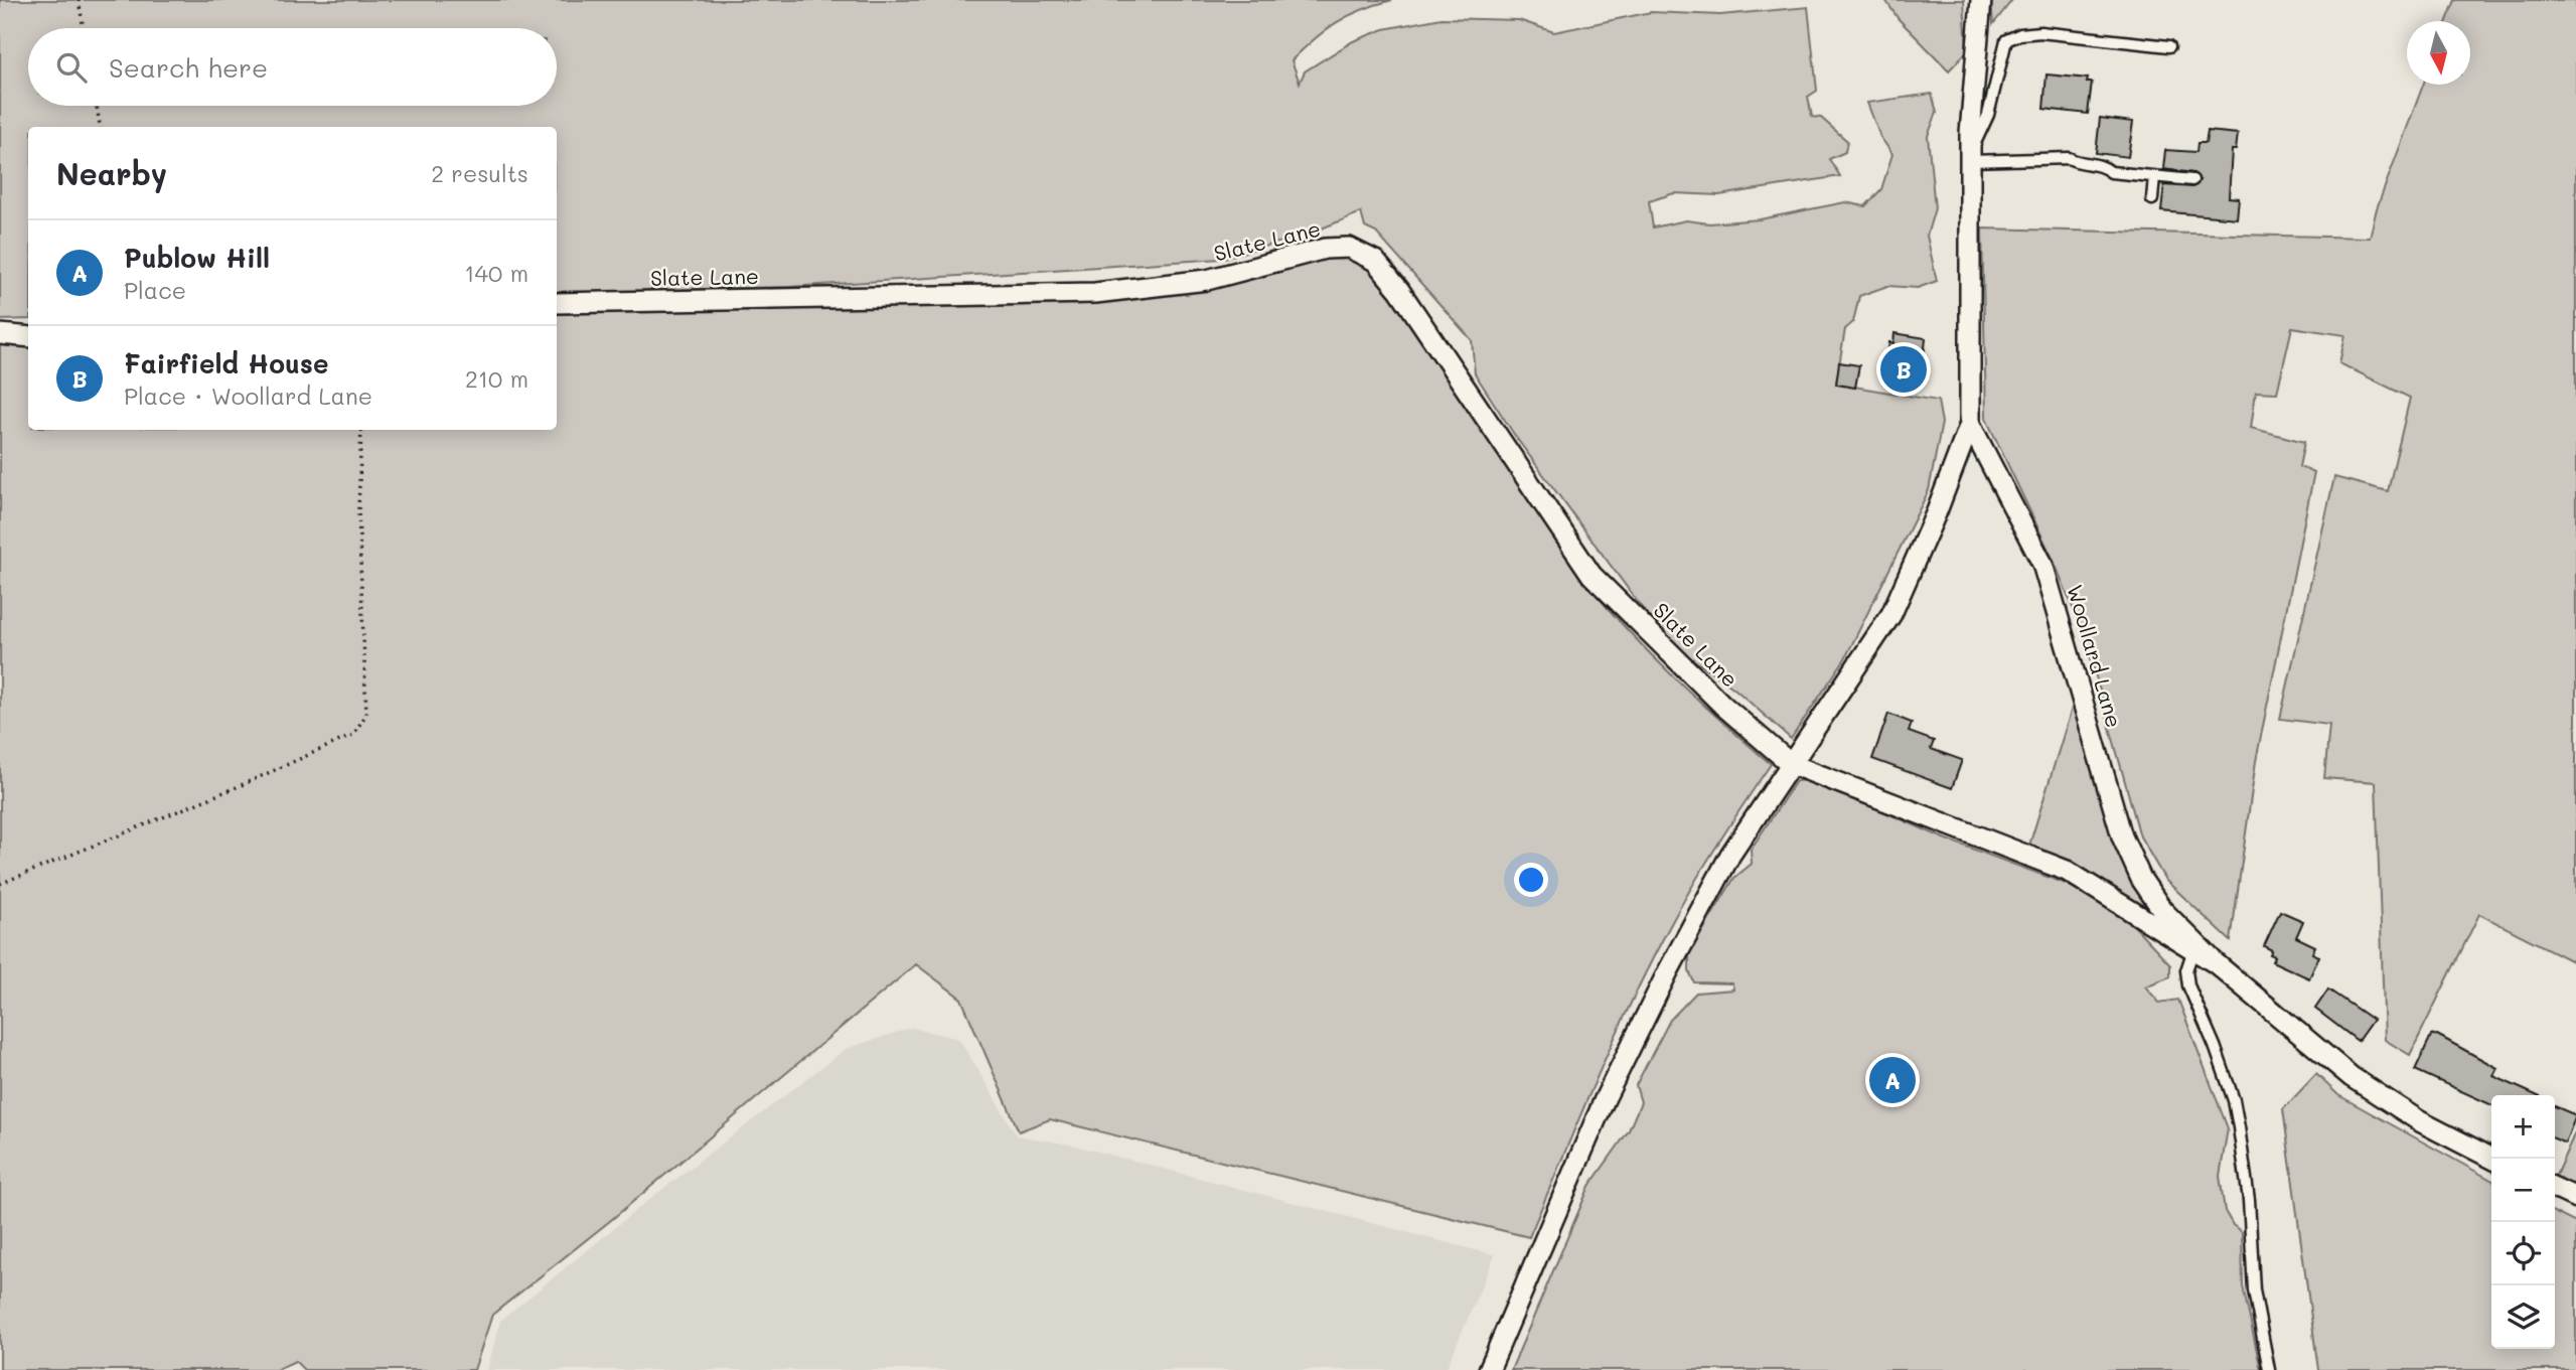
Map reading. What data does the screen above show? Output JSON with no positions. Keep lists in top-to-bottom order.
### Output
{
  "streets": {
    "street": ["Slate Lane", "Woollard Lane"]
  },
  "crossings": [
    ["Slate Lane", "Woollard Lane"]
  ],
  "north": "bottom",
  "page": {
    "search": "Search here",
    "heading": ["Nearby", "2 results"],
    "list": [
      {
        "mark": "A",
        "name": "Publow Hill",
        "note": "Place",
        "value": "140 m"
      },
      {
        "mark": "B",
        "name": "Fairfield House",
        "note": "Place · Woollard Lane",
        "value": "210 m"
      }
    ],
    "pins": ["B", "A"],
    "map_buttons": ["+", "−"]
  }
}
